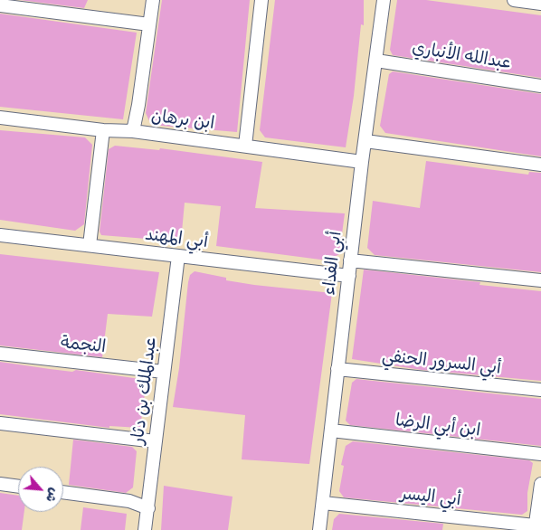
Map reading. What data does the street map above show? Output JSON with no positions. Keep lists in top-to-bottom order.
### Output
{
  "streets": {
    "street": [
      "عبدالله الأنباري",
      "ابن برهان",
      "أبي المهند",
      "أبي الفداء",
      "النجمة",
      "أبي السرور الحنفي",
      "عبدالملك بن دثار",
      "ابن أبي الرضا",
      "أبي اليسر"
    ]
  },
  "crossings": [
    ["عبدالله الأنباري", "أبي الفداء"],
    ["ابن برهان", "أبي الفداء"],
    ["أبي المهند", "أبي الفداء"],
    ["أبي المهند", "عبدالملك بن دثار"],
    ["أبي الفداء", "أبي السرور الحنفي"],
    ["أبي الفداء", "ابن أبي الرضا"],
    ["أبي الفداء", "أبي اليسر"],
    ["النجمة", "عبدالملك بن دثار"]
  ],
  "north": "bottom right"
}
